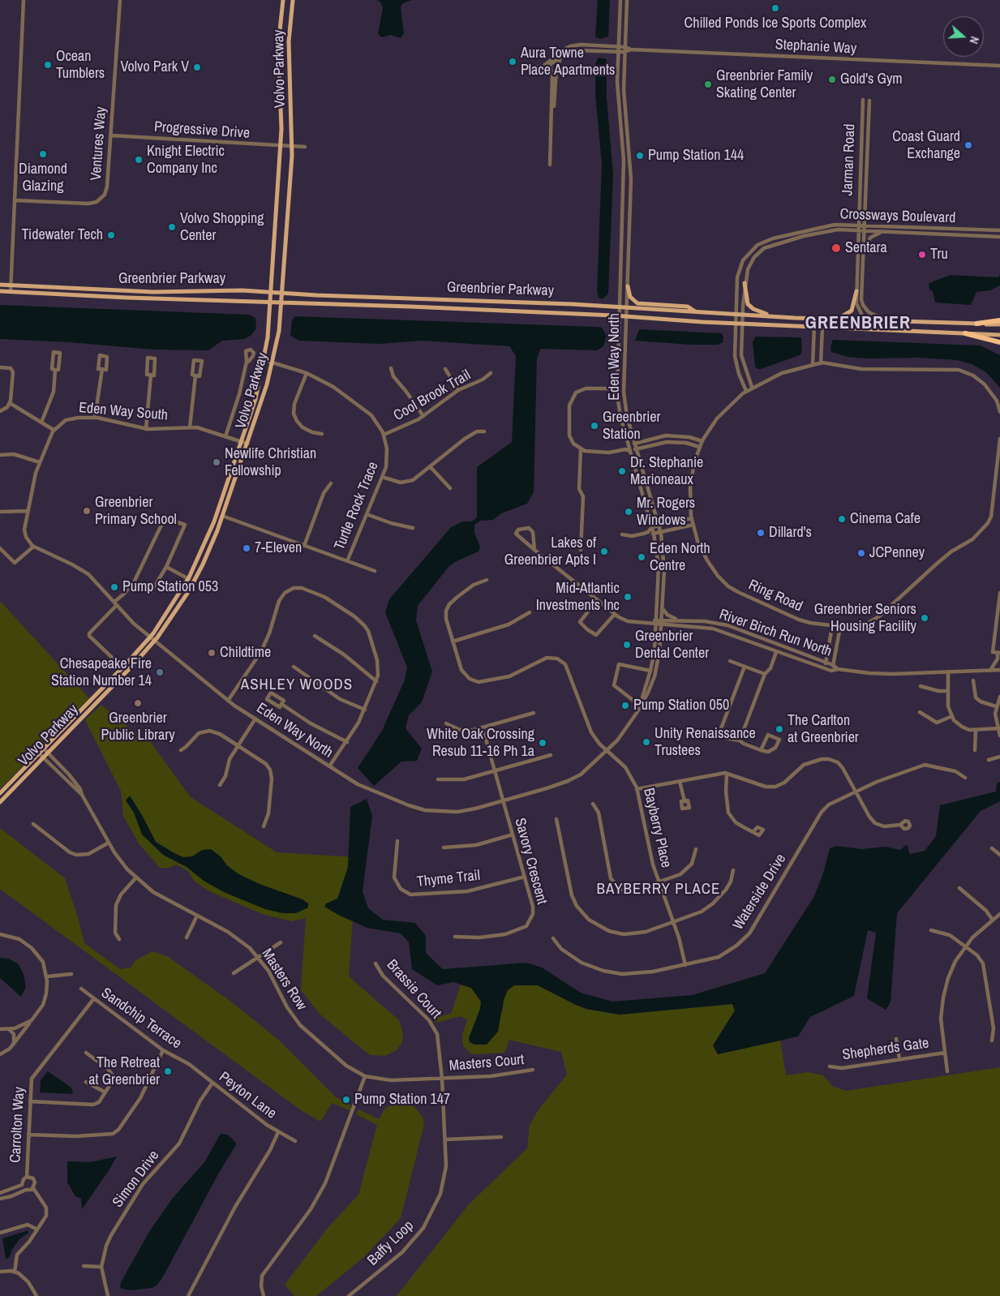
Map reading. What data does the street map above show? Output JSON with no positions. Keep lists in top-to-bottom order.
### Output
{
  "streets": {
    "main road": ["Volvo Parkway", "Greenbrier Parkway"],
    "street": [
      "Stephanie Way",
      "Progressive Drive",
      "Ventures Way",
      "Jarman Road",
      "Crossways Boulevard",
      "Eden Way North",
      "Cool Brook Trail",
      "Eden Way South",
      "Turtle Rock Trace",
      "Ring Road",
      "River Birch Run North",
      "Bayberry Place",
      "Savory Crescent",
      "Thyme Trail",
      "Waterside Drive",
      "Masters Row",
      "Brassie Court",
      "Sandchip Terrace",
      "Shepherds Gate",
      "Masters Court",
      "Peyton Lane",
      "Carrolton Way",
      "Simon Drive",
      "Baffy Loop"
    ]
  },
  "crossings": [
    ["Stephanie Way", "Eden Way North"],
    ["Volvo Parkway", "Progressive Drive"],
    ["Volvo Parkway", "Greenbrier Parkway"],
    ["Volvo Parkway", "Eden Way North"],
    ["Volvo Parkway", "Eden Way South"],
    ["Volvo Parkway", "Turtle Rock Trace"],
    ["Volvo Parkway", "Masters Row"],
    ["Progressive Drive", "Ventures Way"],
    ["Jarman Road", "Crossways Boulevard"],
    ["Jarman Road", "Greenbrier Parkway"],
    ["Crossways Boulevard", "Greenbrier Parkway"],
    ["Crossways Boulevard", "Ring Road"],
    ["Greenbrier Parkway", "Eden Way North"],
    ["Eden Way North", "River Birch Run North"],
    ["Eden Way North", "Bayberry Place"],
    ["Eden Way North", "Savory Crescent"],
    ["Cool Brook Trail", "Turtle Rock Trace"],
    ["Bayberry Place", "Waterside Drive"],
    ["Savory Crescent", "Thyme Trail"],
    ["Masters Row", "Brassie Court"],
    ["Masters Row", "Masters Court"],
    ["Masters Row", "Baffy Loop"],
    ["Brassie Court", "Masters Court"],
    ["Brassie Court", "Baffy Loop"],
    ["Sandchip Terrace", "Peyton Lane"],
    ["Sandchip Terrace", "Carrolton Way"],
    ["Masters Court", "Baffy Loop"],
    ["Peyton Lane", "Simon Drive"]
  ],
  "districts": ["GREENBRIER", "ASHLEY WOODS", "BAYBERRY PLACE"],
  "places": [
    "Chilled Ponds Ice Sports Complex",
    "Aura Towne Place Apartments",
    "Ocean Tumblers",
    "Volvo Park V",
    "Gold's Gym",
    "Greenbrier Family Skating Center",
    "Coast Guard Exchange",
    "Diamond Glazing",
    "Pump Station 144",
    "Knight Electric Company Inc",
    "Volvo Shopping Center",
    "Tidewater Tech",
    "Sentara",
    "Tru",
    "Greenbrier Station",
    "Newlife Christian Fellowship",
    "Dr. Stephanie Marioneaux",
    "Greenbrier Primary School",
    "Mr. Rogers Windows",
    "Cinema Cafe",
    "Dillard's",
    "7-Eleven",
    "Lakes of Greenbrier Apts I",
    "JCPenney",
    "Eden North Centre",
    "Pump Station 053",
    "Mid-Atlantic Investments Inc",
    "Greenbrier Seniors Housing Facility",
    "Greenbrier Dental Center",
    "Childtime",
    "Chesapeake Fire Station Number 14",
    "Greenbrier Public Library",
    "Pump Station 050",
    "The Carlton at Greenbrier",
    "Unity Renaissance Trustees",
    "White Oak Crossing Resub 11-16 Ph 1a",
    "The Retreat at Greenbrier",
    "Pump Station 147"
  ],
  "north": "right"
}
